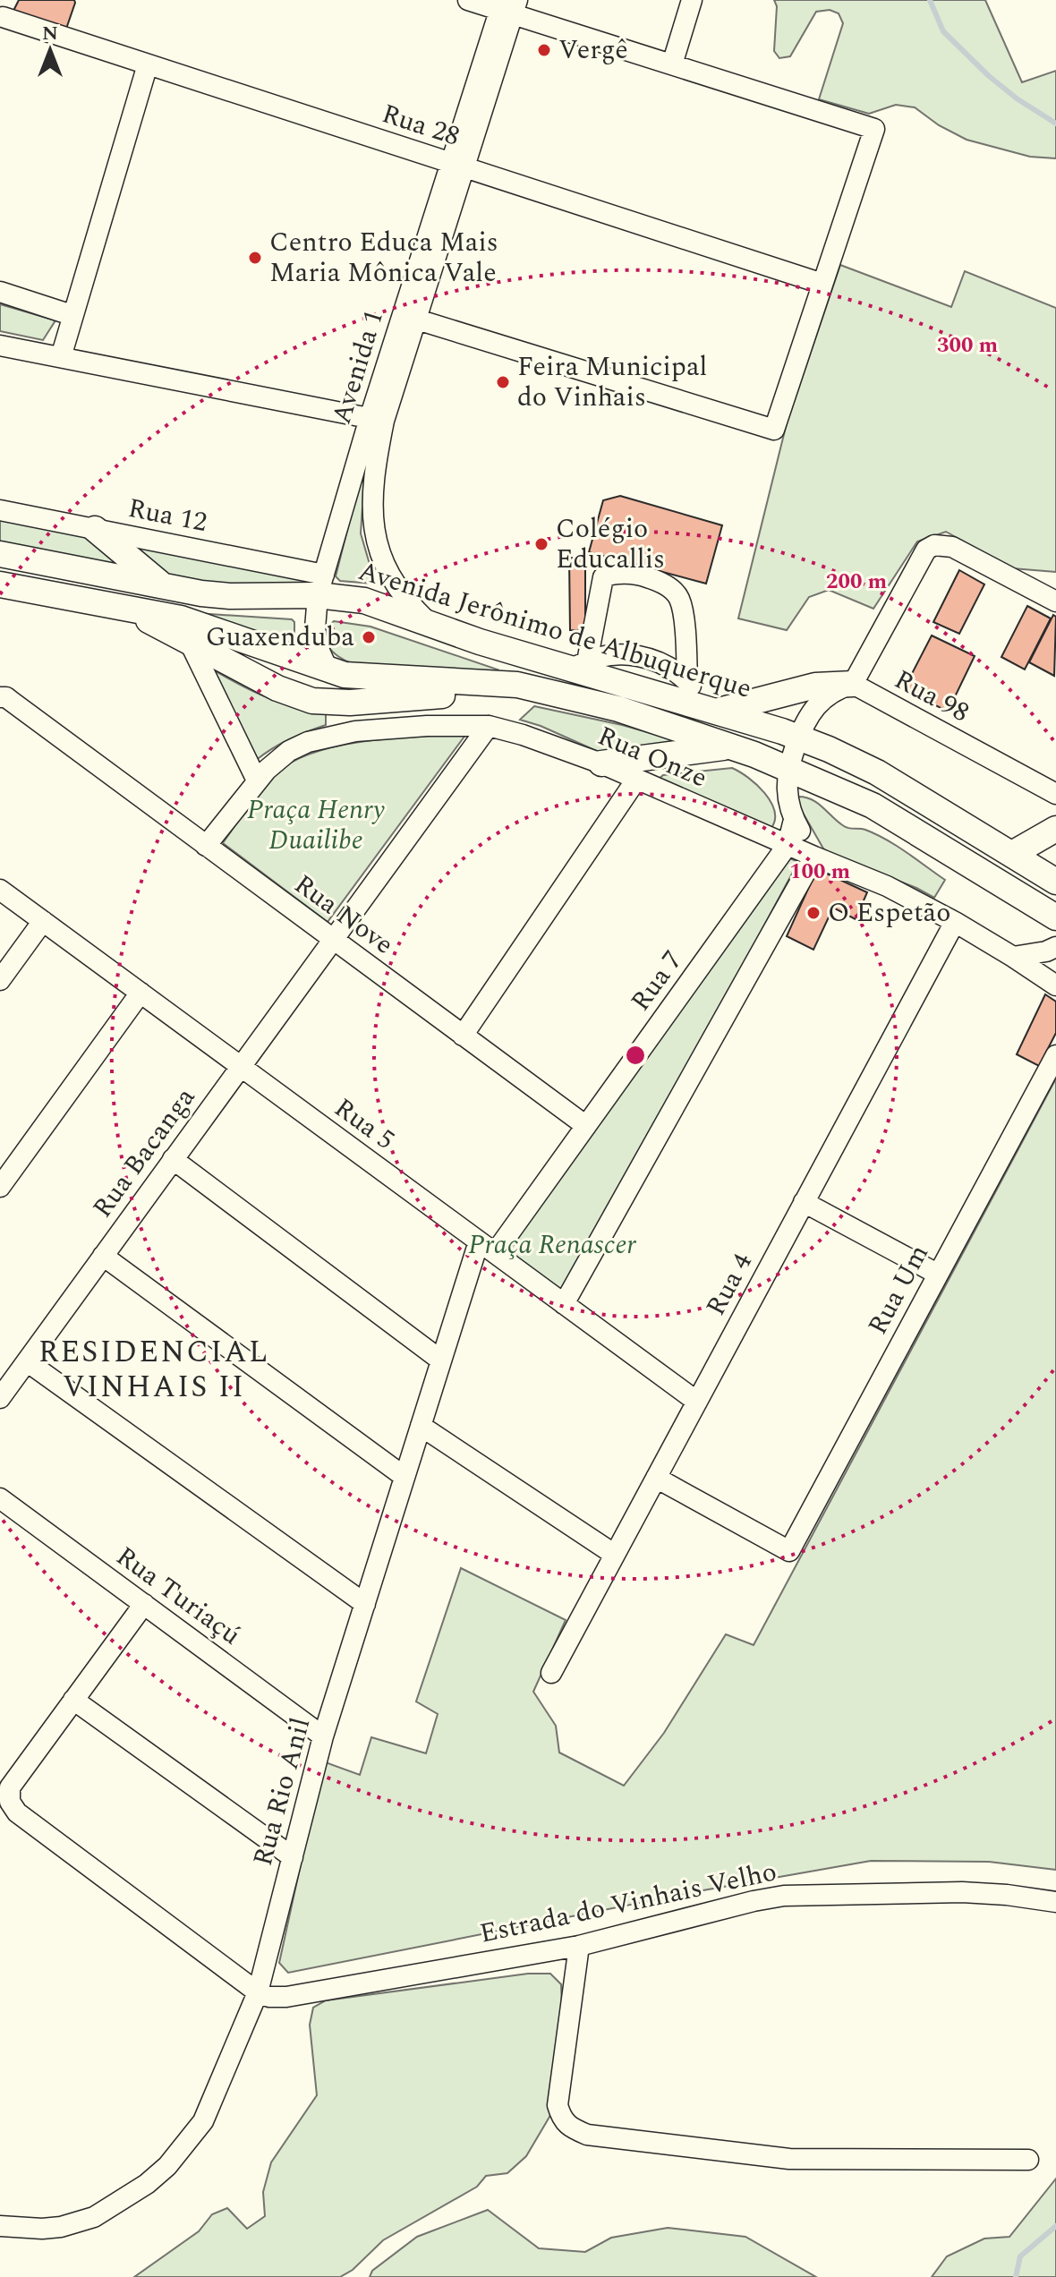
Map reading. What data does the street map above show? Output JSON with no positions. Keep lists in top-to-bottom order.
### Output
{
  "streets": {
    "main road": ["Avenida Jerônimo de Albuquerque"],
    "street": [
      "Rua 28",
      "Avenida 1",
      "Rua 12",
      "Rua 98",
      "Rua Onze",
      "Rua Nove",
      "Rua 7",
      "Rua 5",
      "Rua Bacanga",
      "Rua 4",
      "Rua Um",
      "Rua Turiaçú",
      "Rua Rio Anil",
      "Estrada do Vinhais Velho"
    ]
  },
  "crossings": [
    ["Rua 28", "Avenida 1"],
    ["Avenida 1", "Rua 12"],
    ["Avenida 1", "Avenida Jerônimo de Albuquerque"],
    ["Rua 12", "Avenida Jerônimo de Albuquerque"],
    ["Avenida Jerônimo de Albuquerque", "Rua 98"],
    ["Rua Onze", "Rua Nove"],
    ["Rua Onze", "Rua 7"],
    ["Rua Onze", "Rua Bacanga"],
    ["Rua Onze", "Rua 4"],
    ["Rua Nove", "Rua 7"],
    ["Rua Nove", "Rua Bacanga"],
    ["Rua 7", "Rua 5"],
    ["Rua 7", "Rua Rio Anil"],
    ["Rua 5", "Rua Bacanga"],
    ["Rua 5", "Rua 4"],
    ["Rua 5", "Rua Rio Anil"],
    ["Rua 4", "Rua Um"],
    ["Rua Turiaçú", "Rua Rio Anil"],
    ["Rua Rio Anil", "Estrada do Vinhais Velho"]
  ],
  "districts": ["RESIDENCIAL VINHAIS II"],
  "parks": ["Praça Henry Duailibe", "Praça Renascer"],
  "places": [
    "Vergê",
    "Centro Educa Mais Maria Mônica Vale",
    "Feira Municipal do Vinhais",
    "Colégio Educallis",
    "Guaxenduba",
    "O Espetão"
  ],
  "north": "top",
  "rings": ["300 m", "200 m", "100 m"]
}
